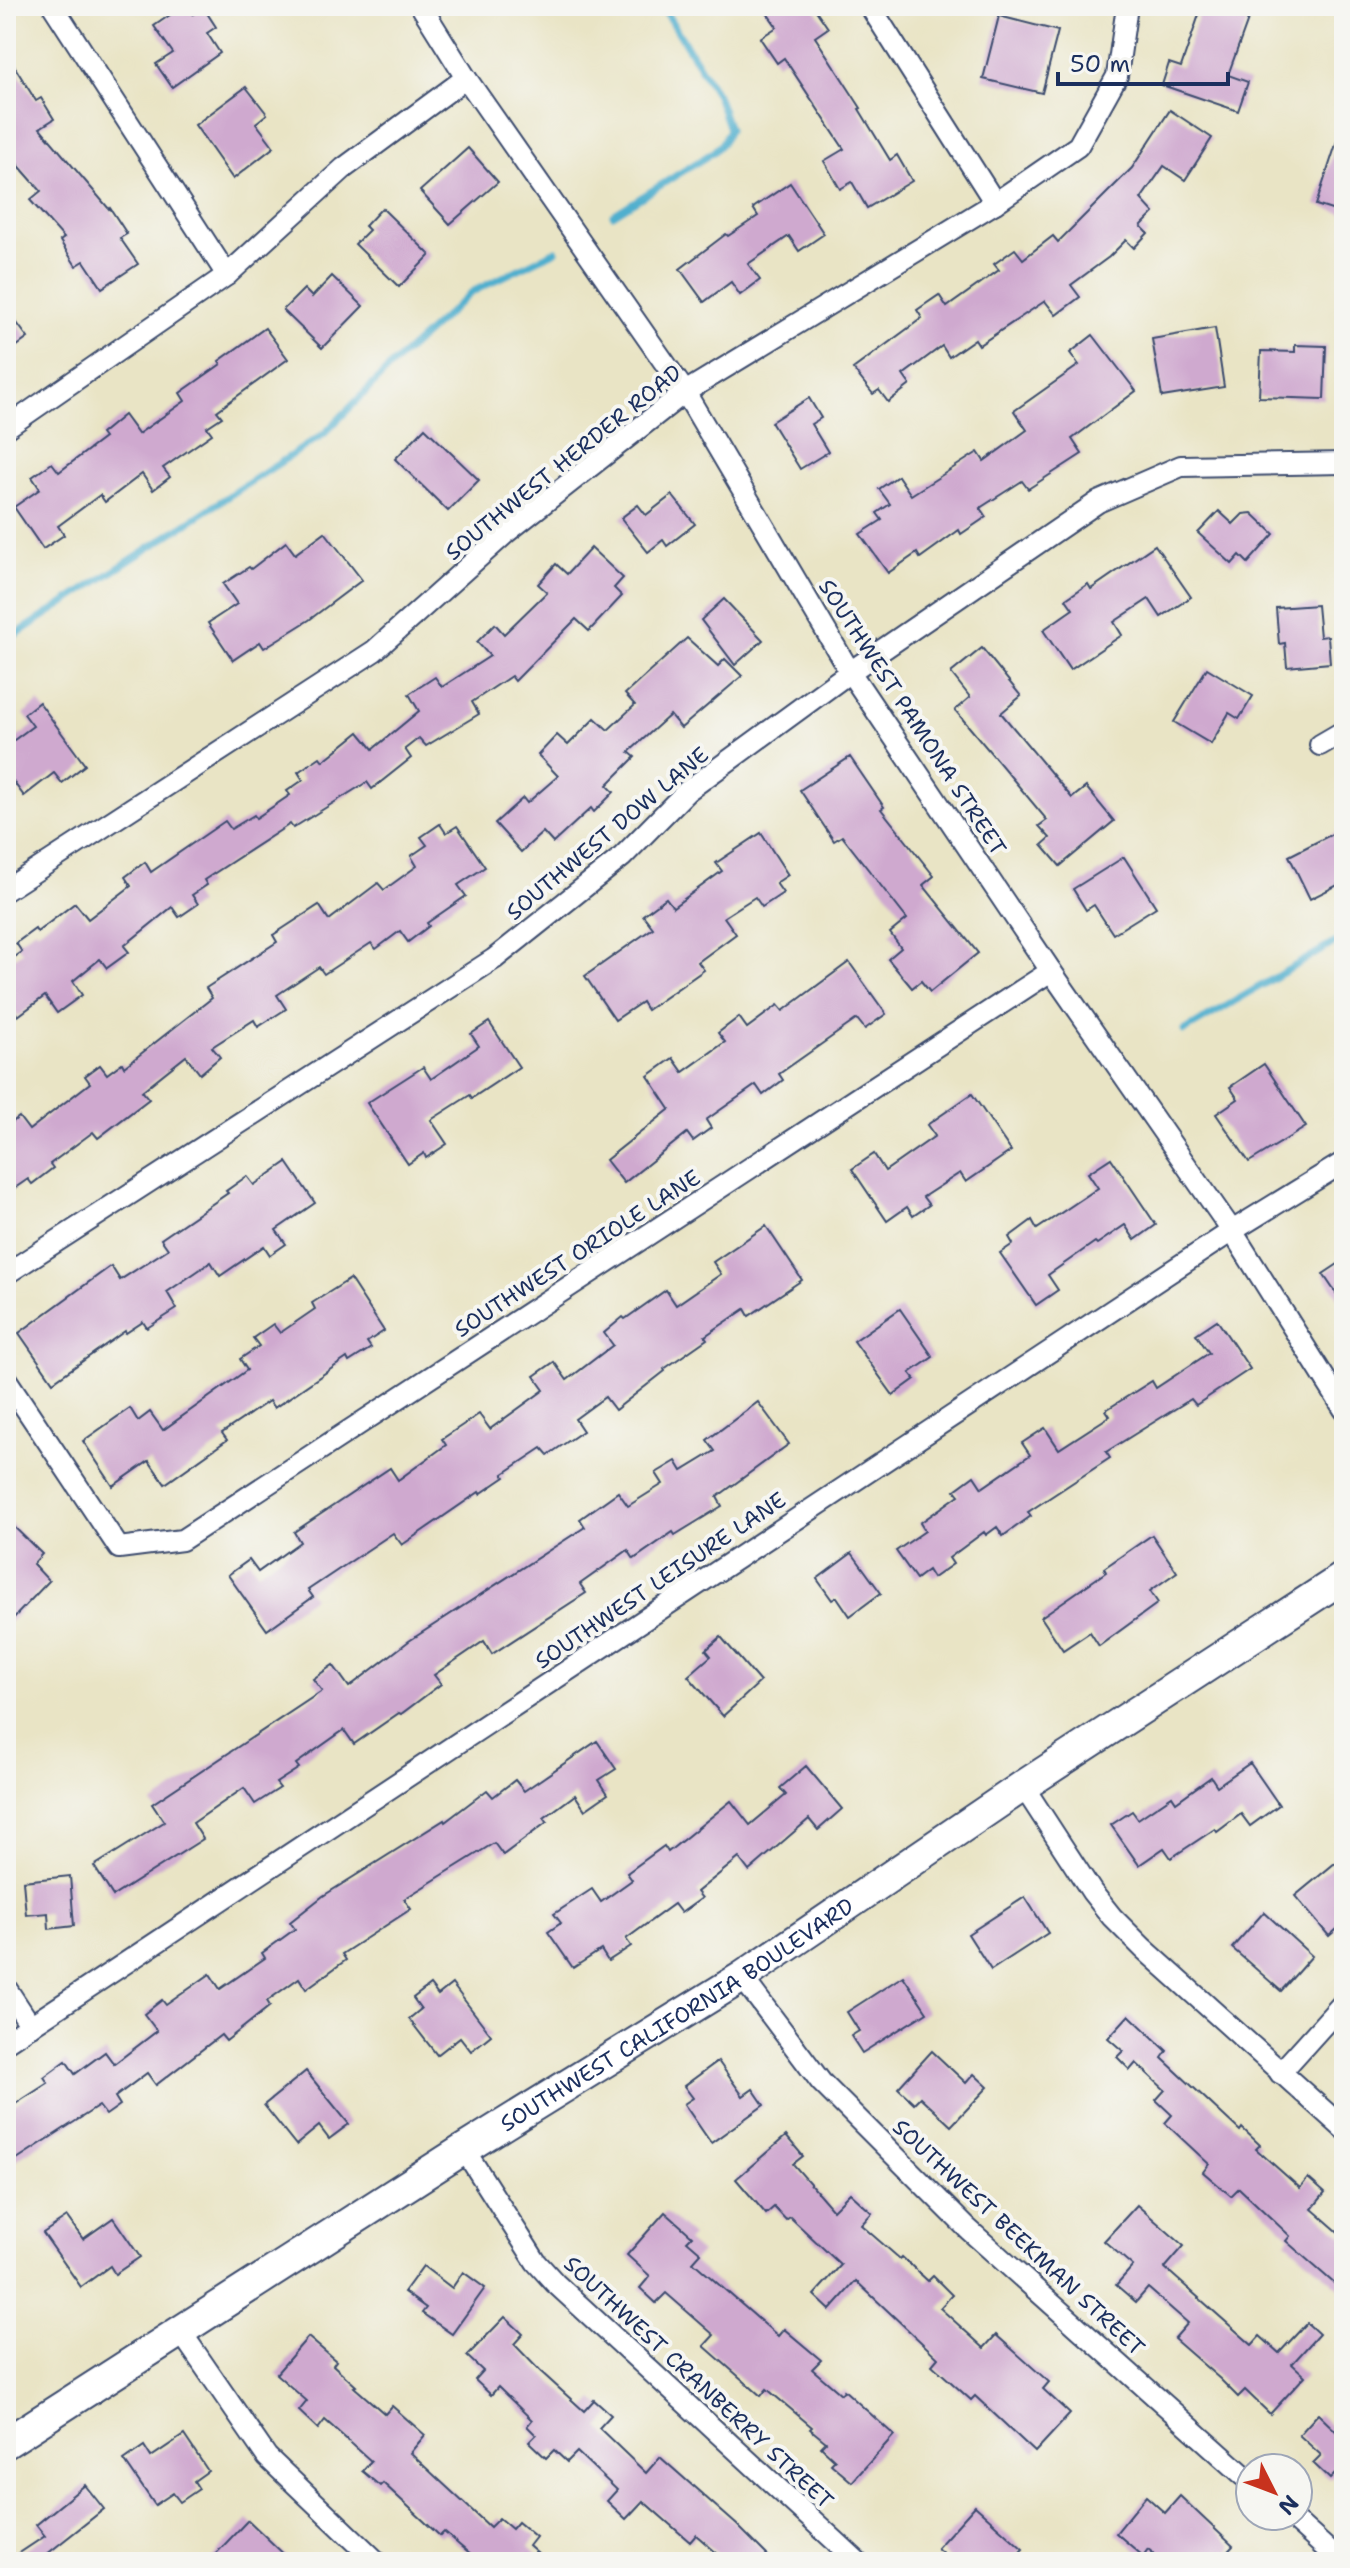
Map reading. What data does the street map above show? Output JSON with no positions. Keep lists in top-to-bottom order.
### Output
{
  "streets": {
    "street": [
      "SOUTHWEST HERDER ROAD",
      "SOUTHWEST PAMONA STREET",
      "SOUTHWEST DOW LANE",
      "SOUTHWEST ORIOLE LANE",
      "SOUTHWEST LEISURE LANE",
      "SOUTHWEST CALIFORNIA BOULEVARD",
      "SOUTHWEST BEEKMAN STREET",
      "SOUTHWEST CRANBERRY STREET"
    ]
  },
  "crossings": [
    ["SOUTHWEST HERDER ROAD", "SOUTHWEST PAMONA STREET"],
    ["SOUTHWEST PAMONA STREET", "SOUTHWEST DOW LANE"],
    ["SOUTHWEST PAMONA STREET", "SOUTHWEST ORIOLE LANE"],
    ["SOUTHWEST PAMONA STREET", "SOUTHWEST LEISURE LANE"],
    ["SOUTHWEST CALIFORNIA BOULEVARD", "SOUTHWEST BEEKMAN STREET"],
    ["SOUTHWEST CALIFORNIA BOULEVARD", "SOUTHWEST CRANBERRY STREET"]
  ],
  "scale_bar": "50 m",
  "north": "bottom right"
}
